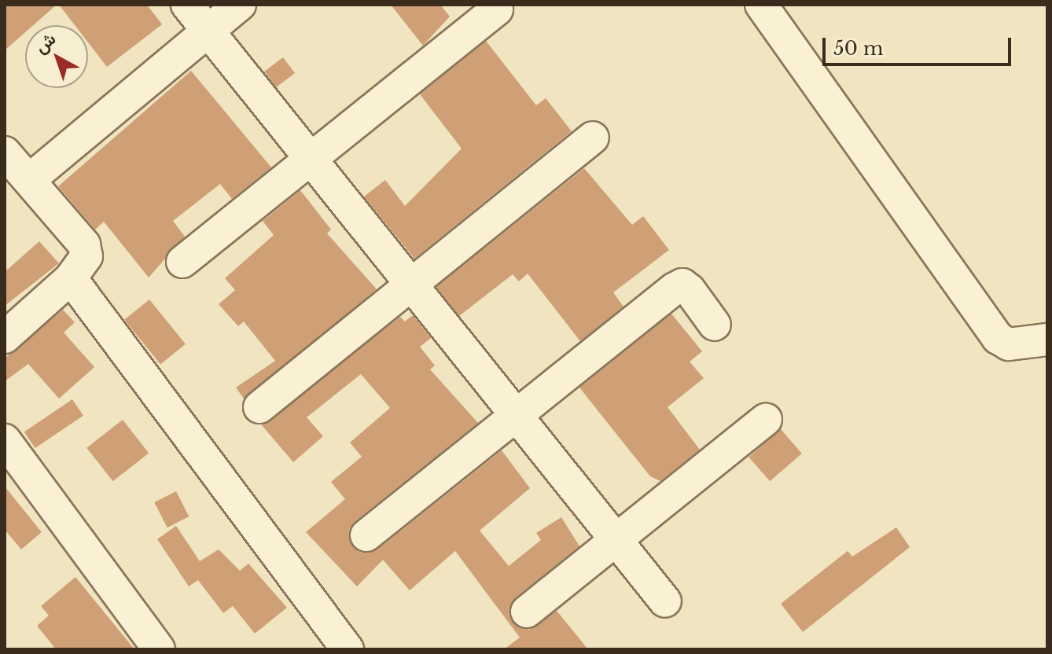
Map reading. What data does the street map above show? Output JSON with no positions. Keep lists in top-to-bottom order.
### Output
{
  "scale_bar": "50 m",
  "north": "top left"
}
